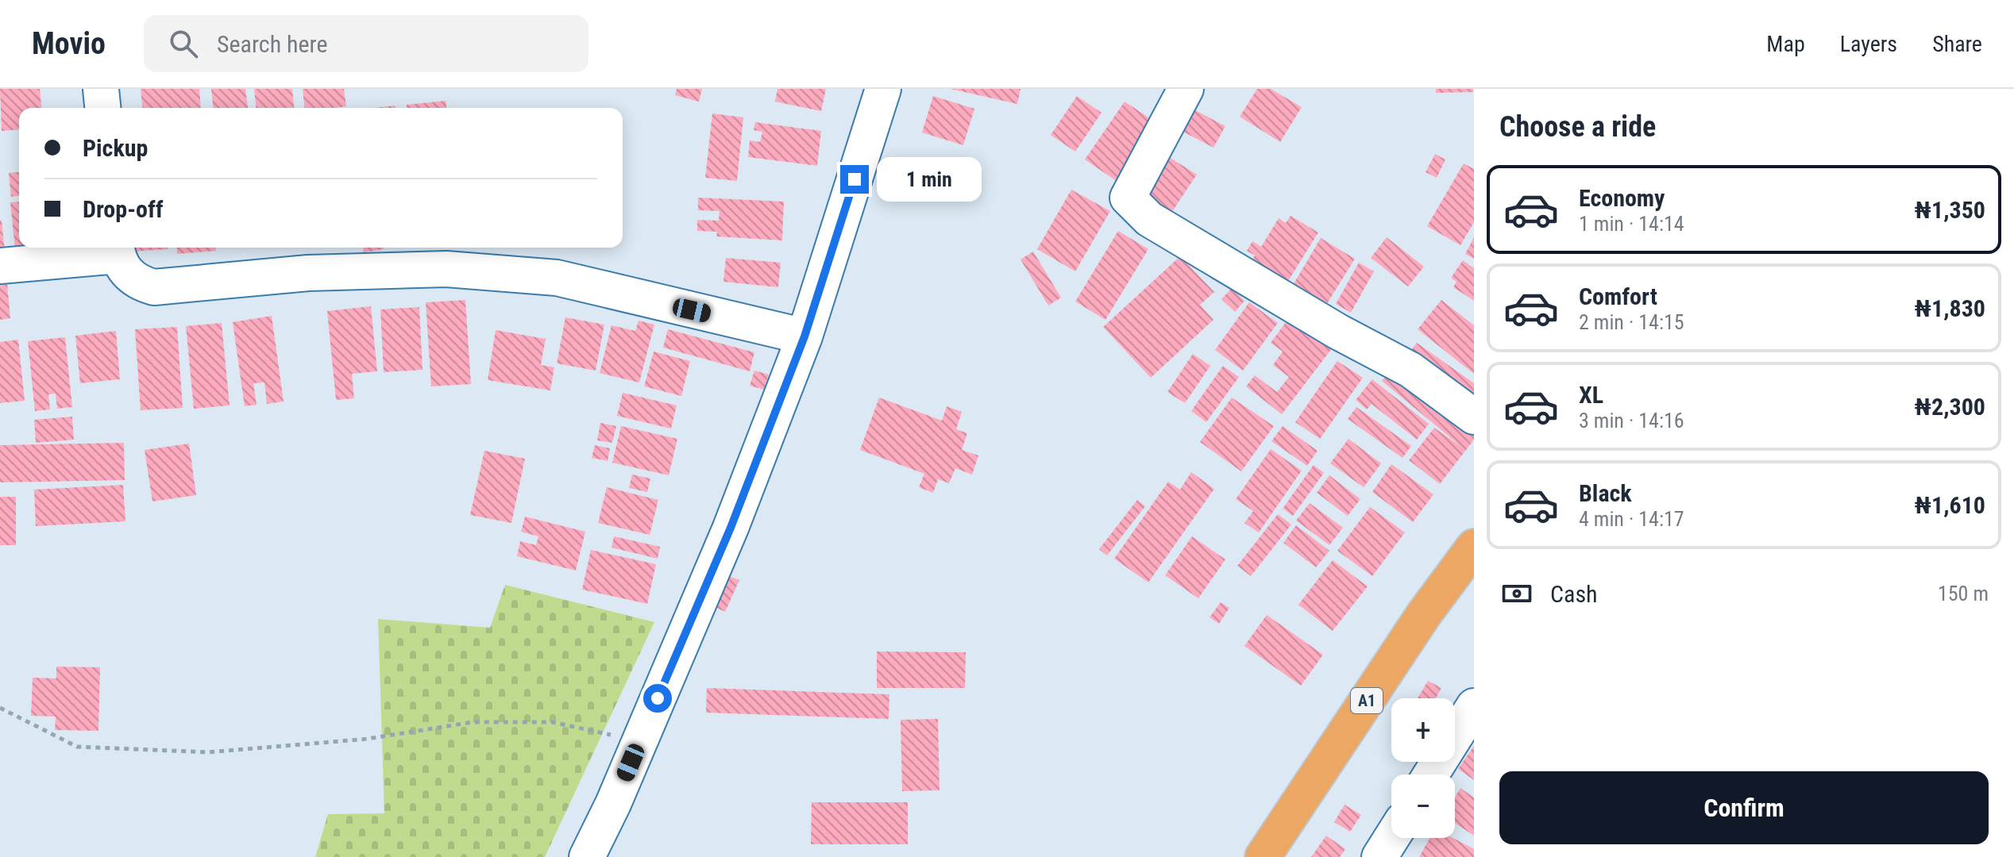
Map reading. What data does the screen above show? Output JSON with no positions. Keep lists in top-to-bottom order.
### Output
{
  "streets": {
    "highway": ["A1"]
  },
  "page": {
    "header": "Movio",
    "search": "Search here",
    "nav": ["Map", "Layers", "Share"],
    "heading": "Choose a ride",
    "banner": ["Pickup", "Drop-off"],
    "bubble": "1 min",
    "list": [
      {
        "name": "Economy",
        "note": "1 min · 14:14",
        "value": "₦1,350"
      },
      {
        "name": "Comfort",
        "note": "2 min · 14:15",
        "value": "₦1,830"
      },
      {
        "name": "XL",
        "note": "3 min · 14:16",
        "value": "₦2,300"
      },
      {
        "name": "Black",
        "note": "4 min · 14:17",
        "value": "₦1,610"
      }
    ],
    "pay": ["Cash", "150 m"],
    "map_buttons": ["+", "−"],
    "buttons": "Confirm"
  }
}
